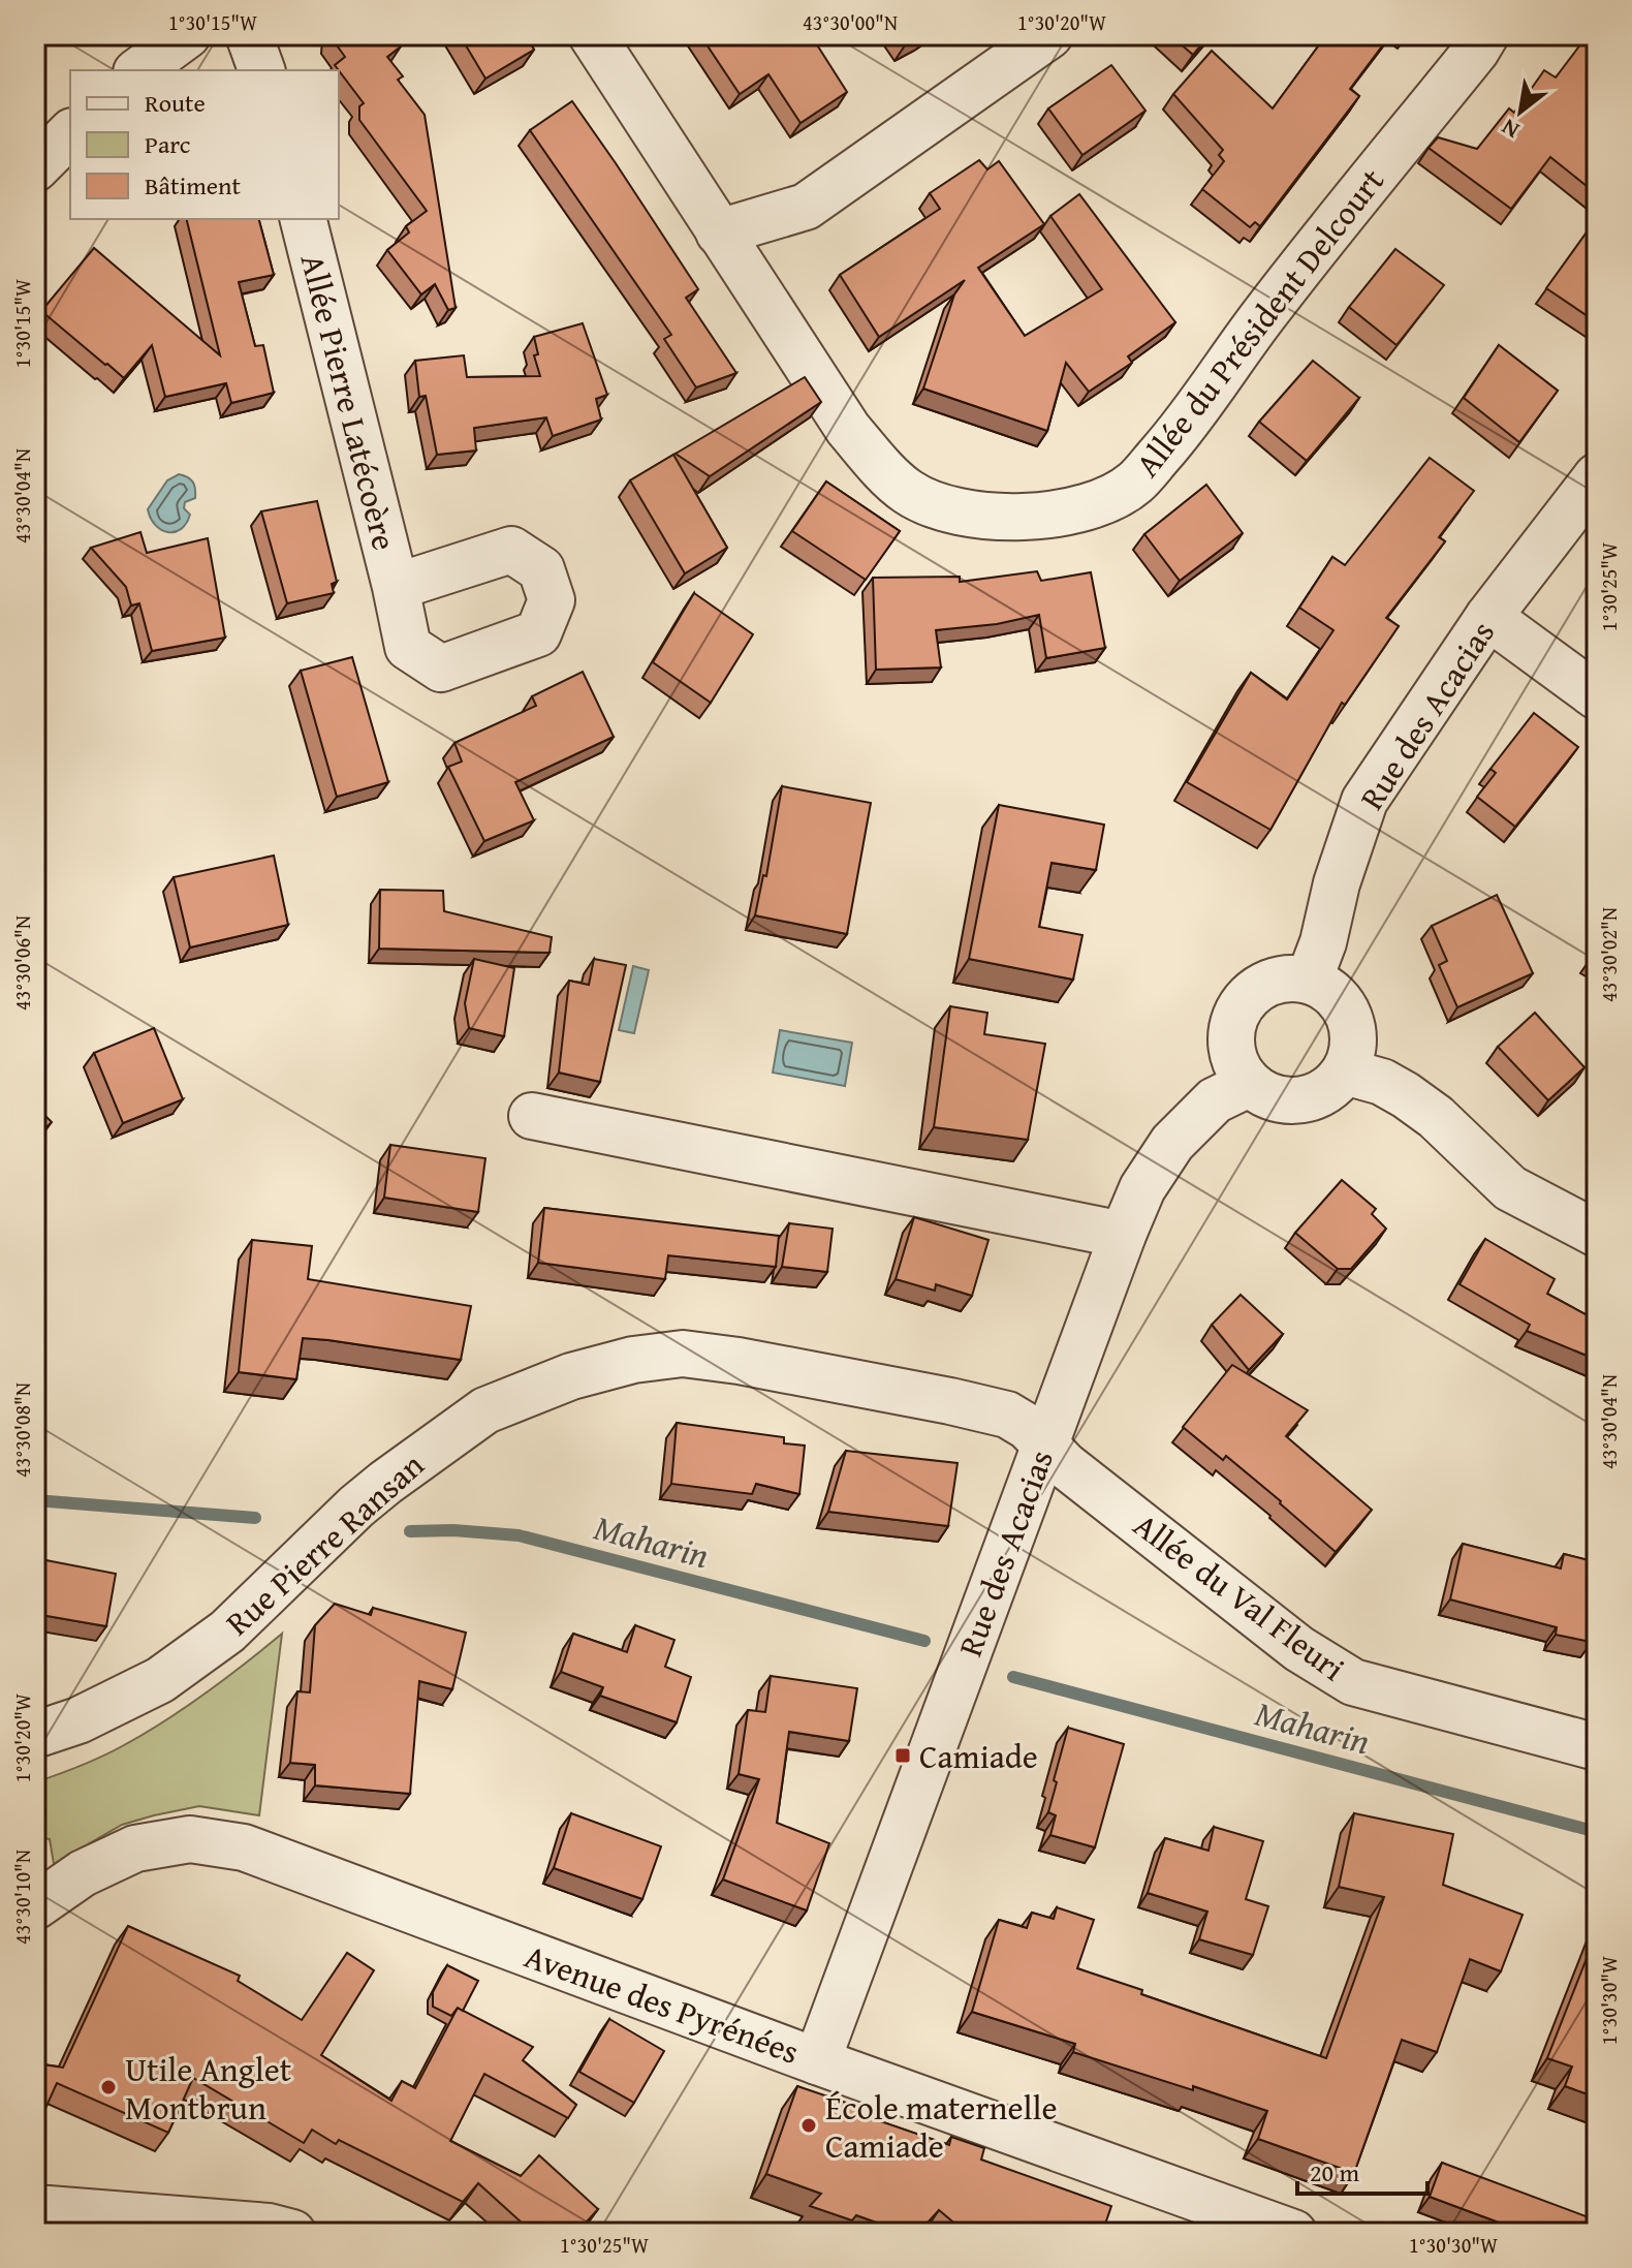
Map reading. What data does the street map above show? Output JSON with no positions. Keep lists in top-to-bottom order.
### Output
{
  "streets": {
    "street": [
      "Allée du Président Delcourt",
      "Allée Pierre Latécoère",
      "Rue des Acacias",
      "Rue Pierre Ransan",
      "Allée du Val Fleuri",
      "Avenue des Pyrénées"
    ]
  },
  "crossings": [
    ["Rue des Acacias", "Rue Pierre Ransan"],
    ["Rue des Acacias", "Allée du Val Fleuri"],
    ["Rue des Acacias", "Avenue des Pyrénées"],
    ["Rue Pierre Ransan", "Allée du Val Fleuri"]
  ],
  "water": ["Maharin"],
  "places": {
    "transit": ["Camiade"],
    "other": ["Utile Anglet Montbrun", "École maternelle Camiade"]
  },
  "legend": ["Route", "Parc", "Bâtiment"],
  "scale_bar": "20 m",
  "north": "bottom left",
  "coordinates": [
    "1°30'15\"W",
    "43°30'00\"N",
    "1°30'20\"W",
    "43°30'04\"N",
    "1°30'25\"W",
    "43°30'02\"N",
    "43°30'06\"N",
    "43°30'08\"N",
    "43°30'10\"N",
    "1°30'30\"W"
  ]
}
